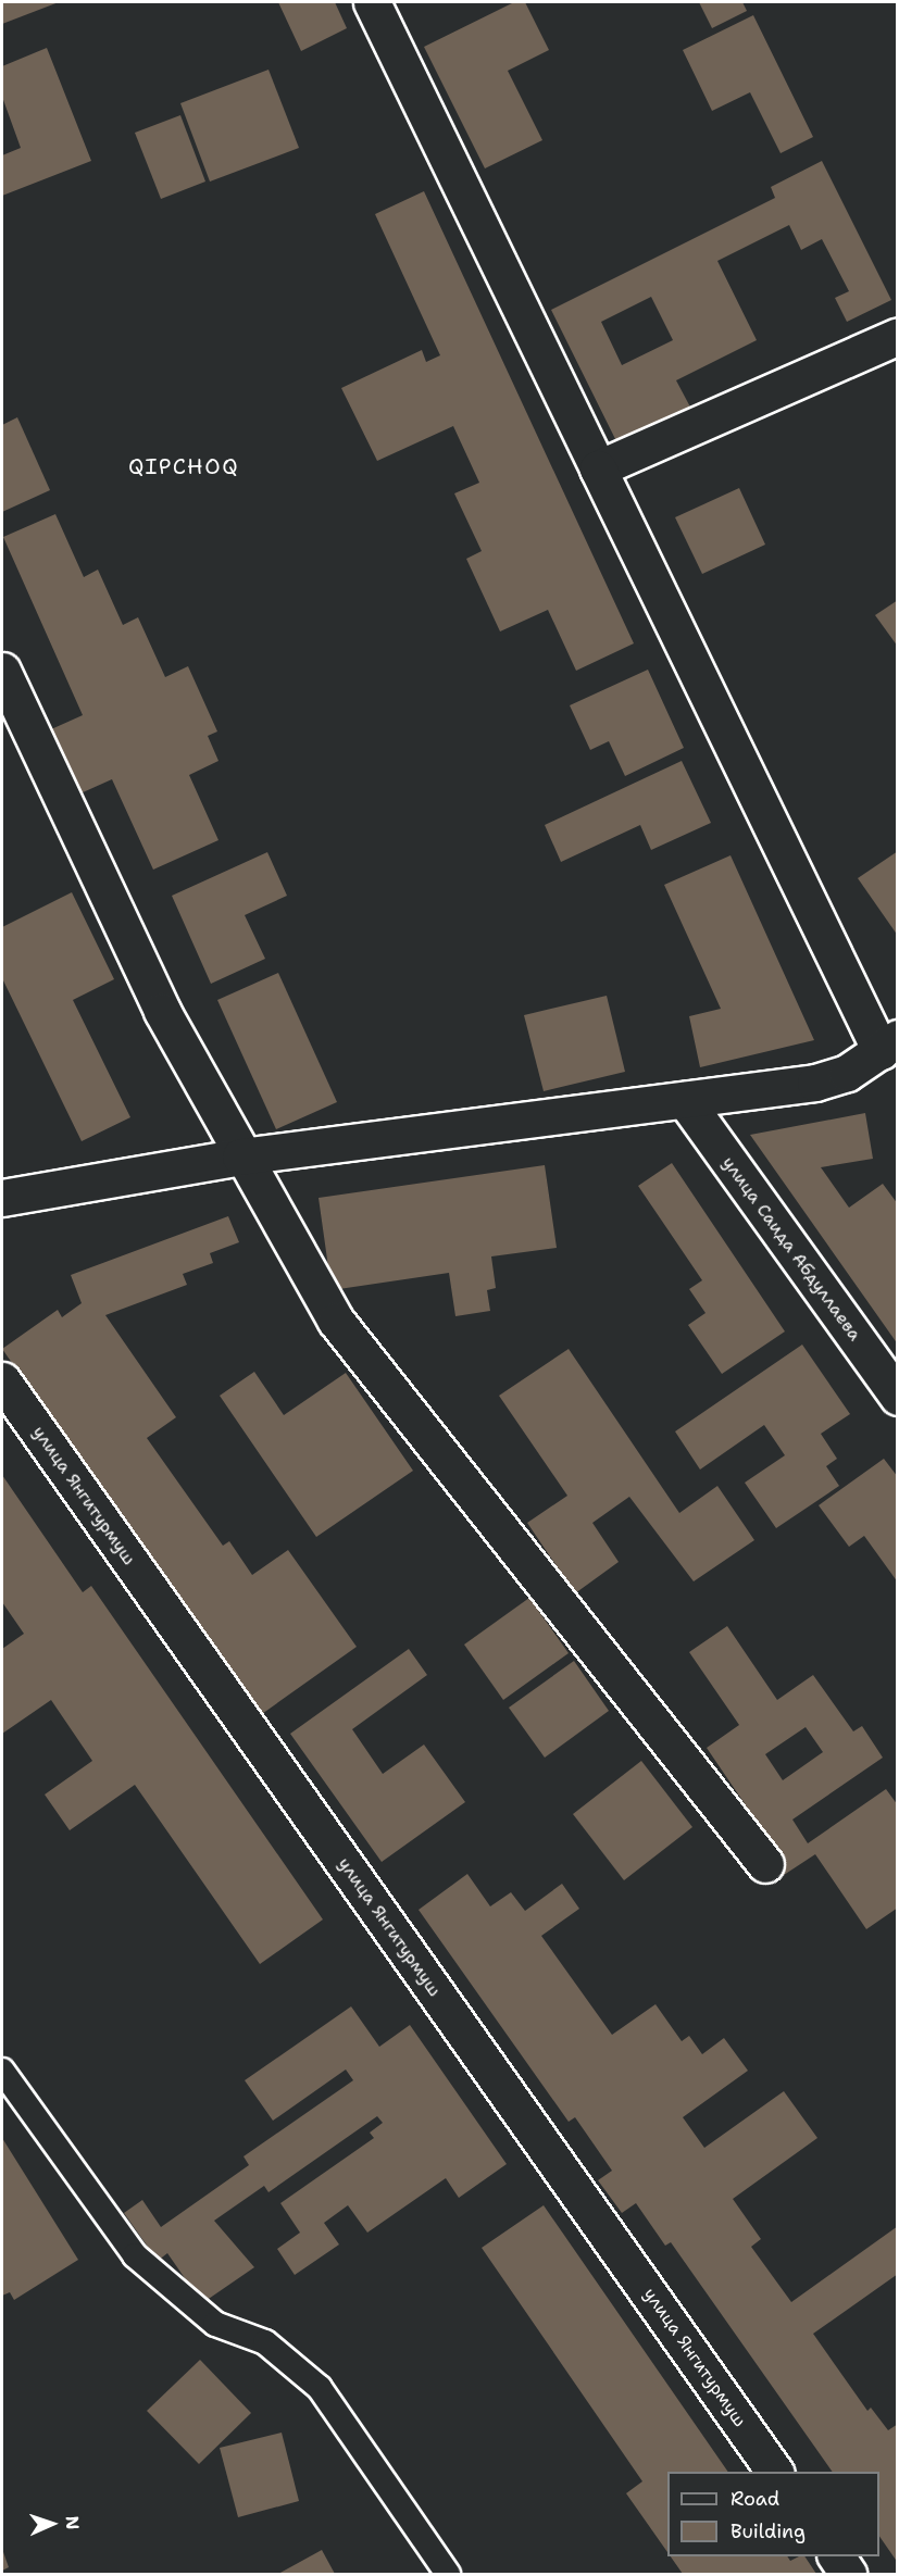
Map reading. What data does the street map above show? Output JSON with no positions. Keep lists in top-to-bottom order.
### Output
{
  "streets": {
    "street": ["улица Саида Абдуллаева", "улица Янгитурмуш"]
  },
  "districts": ["QIPCHOQ"],
  "legend": ["Road", "Building"],
  "north": "right"
}
